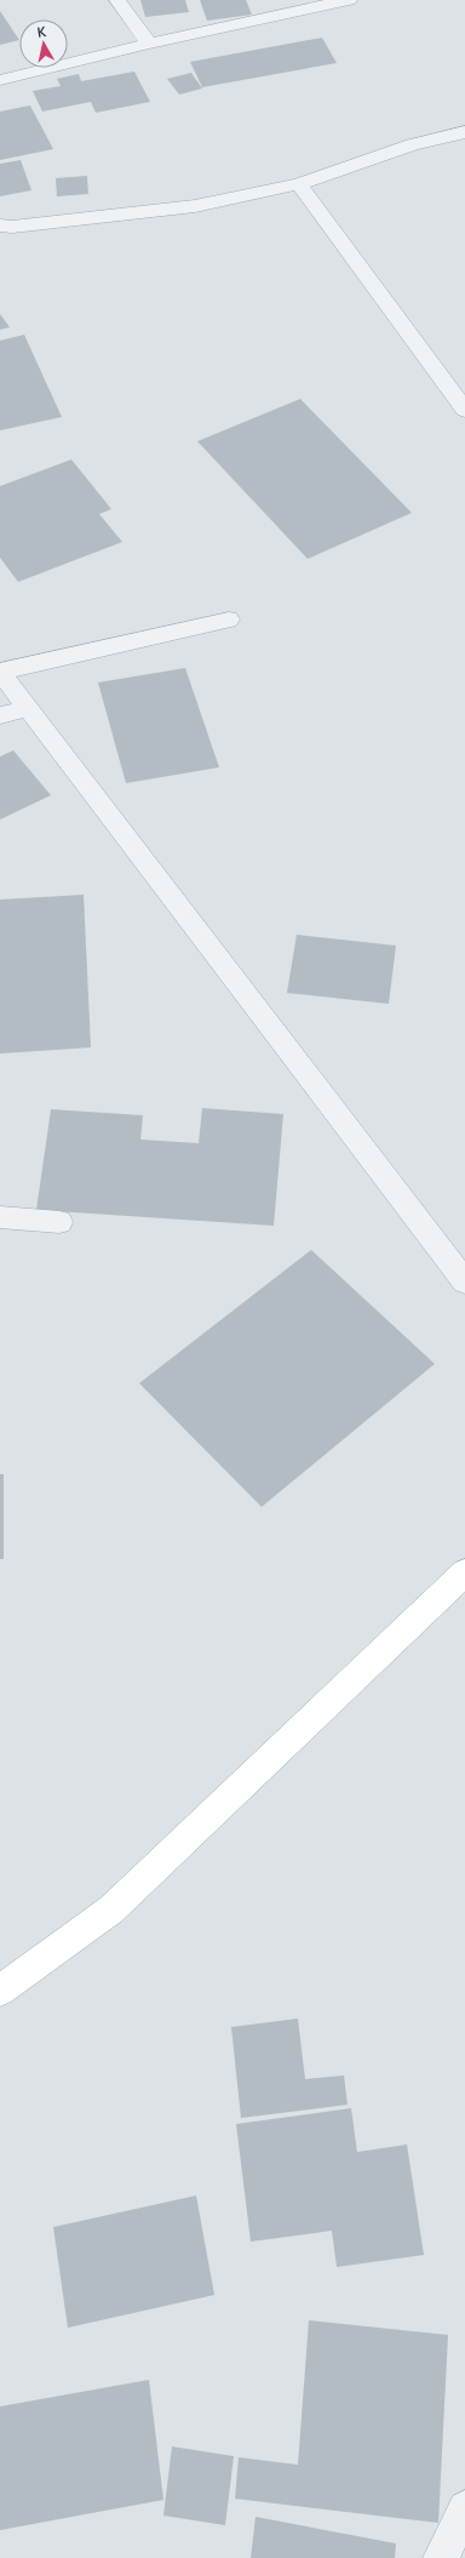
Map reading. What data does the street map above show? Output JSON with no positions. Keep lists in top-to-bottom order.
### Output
{
  "north": "top"
}
